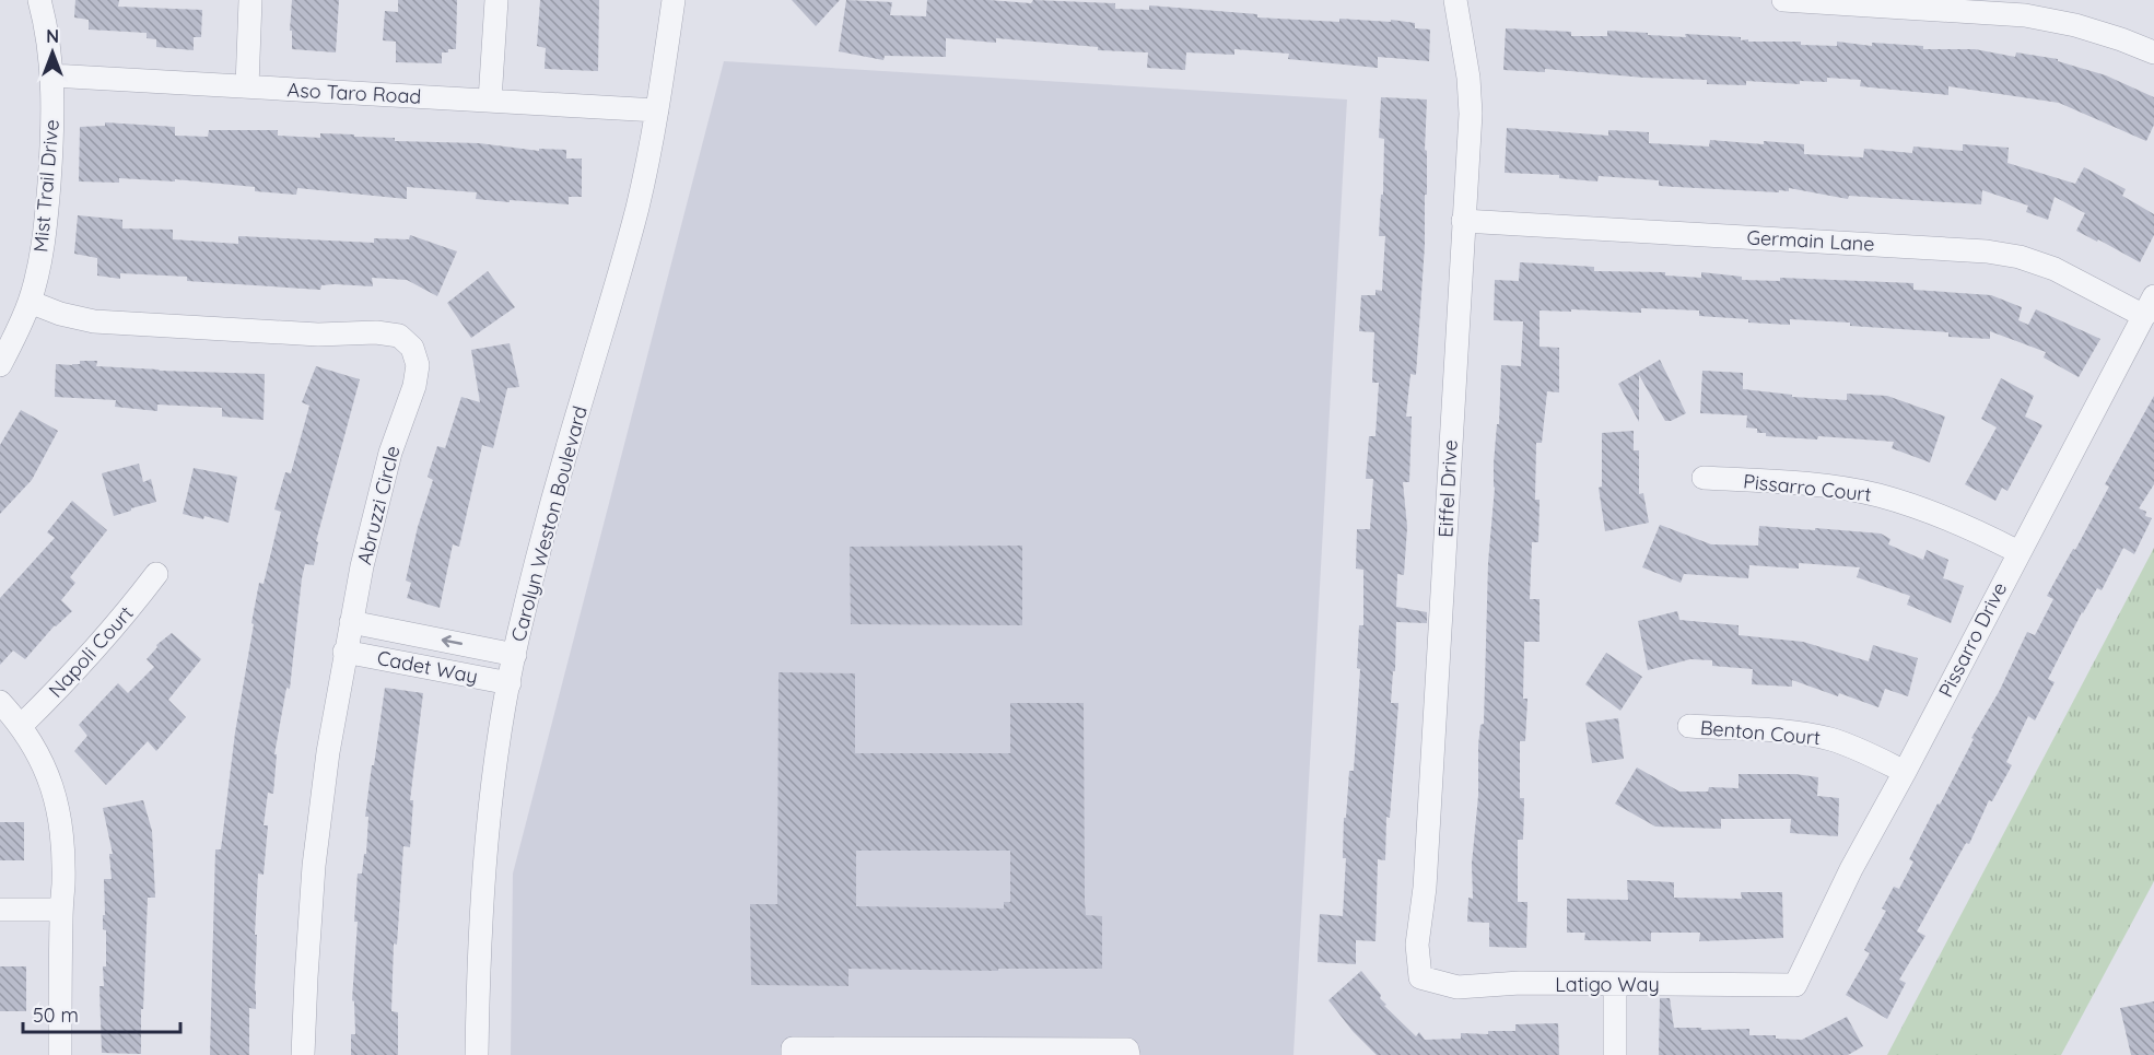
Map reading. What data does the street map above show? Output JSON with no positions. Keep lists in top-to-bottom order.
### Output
{
  "streets": {
    "street": [
      "Aso Taro Road",
      "Mist Trail Drive",
      "Germain Lane",
      "Pissarro Court",
      "Eiffel Drive",
      "Abruzzi Circle",
      "Carolyn Weston Boulevard",
      "Pissarro Drive",
      "Napoli Court",
      "Cadet Way",
      "Benton Court",
      "Latigo Way"
    ]
  },
  "crossings": [
    ["Aso Taro Road", "Mist Trail Drive"],
    ["Aso Taro Road", "Carolyn Weston Boulevard"],
    ["Mist Trail Drive", "Abruzzi Circle"],
    ["Germain Lane", "Eiffel Drive"],
    ["Germain Lane", "Pissarro Drive"],
    ["Pissarro Court", "Pissarro Drive"],
    ["Eiffel Drive", "Latigo Way"],
    ["Abruzzi Circle", "Cadet Way"],
    ["Carolyn Weston Boulevard", "Cadet Way"],
    ["Pissarro Drive", "Benton Court"],
    ["Pissarro Drive", "Latigo Way"]
  ],
  "scale_bar": "50 m",
  "north": "top"
}
